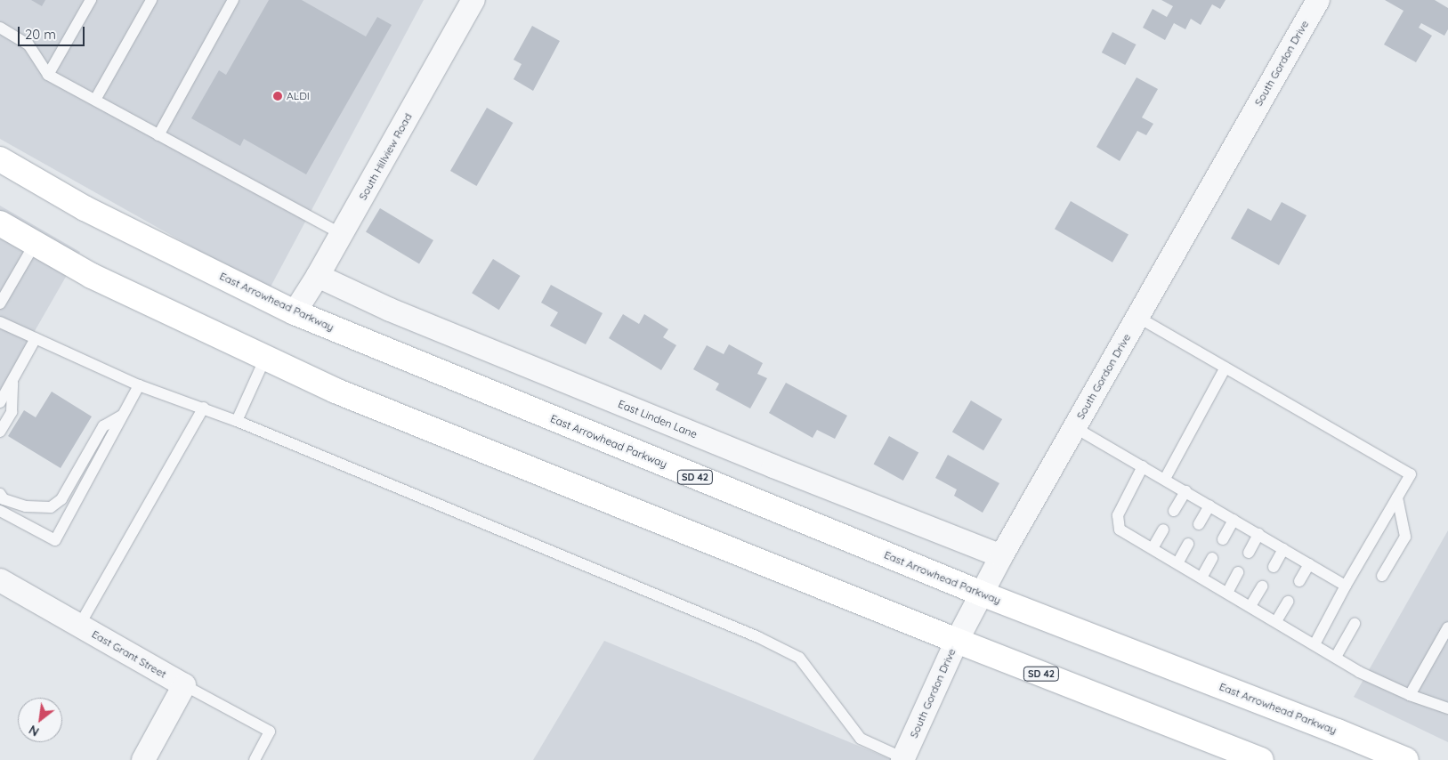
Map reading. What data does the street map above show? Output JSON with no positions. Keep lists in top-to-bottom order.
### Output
{
  "streets": {
    "main road": ["East Arrowhead Parkway", "SD 42"],
    "street": [
      "South Gordon Drive",
      "South Hillview Road",
      "East Linden Lane",
      "East Grant Street"
    ]
  },
  "crossings": [
    ["South Gordon Drive", "East Arrowhead Parkway"],
    ["South Gordon Drive", "East Linden Lane"],
    ["South Gordon Drive", "SD 42"],
    ["South Hillview Road", "East Arrowhead Parkway"],
    ["South Hillview Road", "East Linden Lane"]
  ],
  "places": ["ALDI"],
  "scale_bar": "20 m",
  "north": "bottom left"
}
